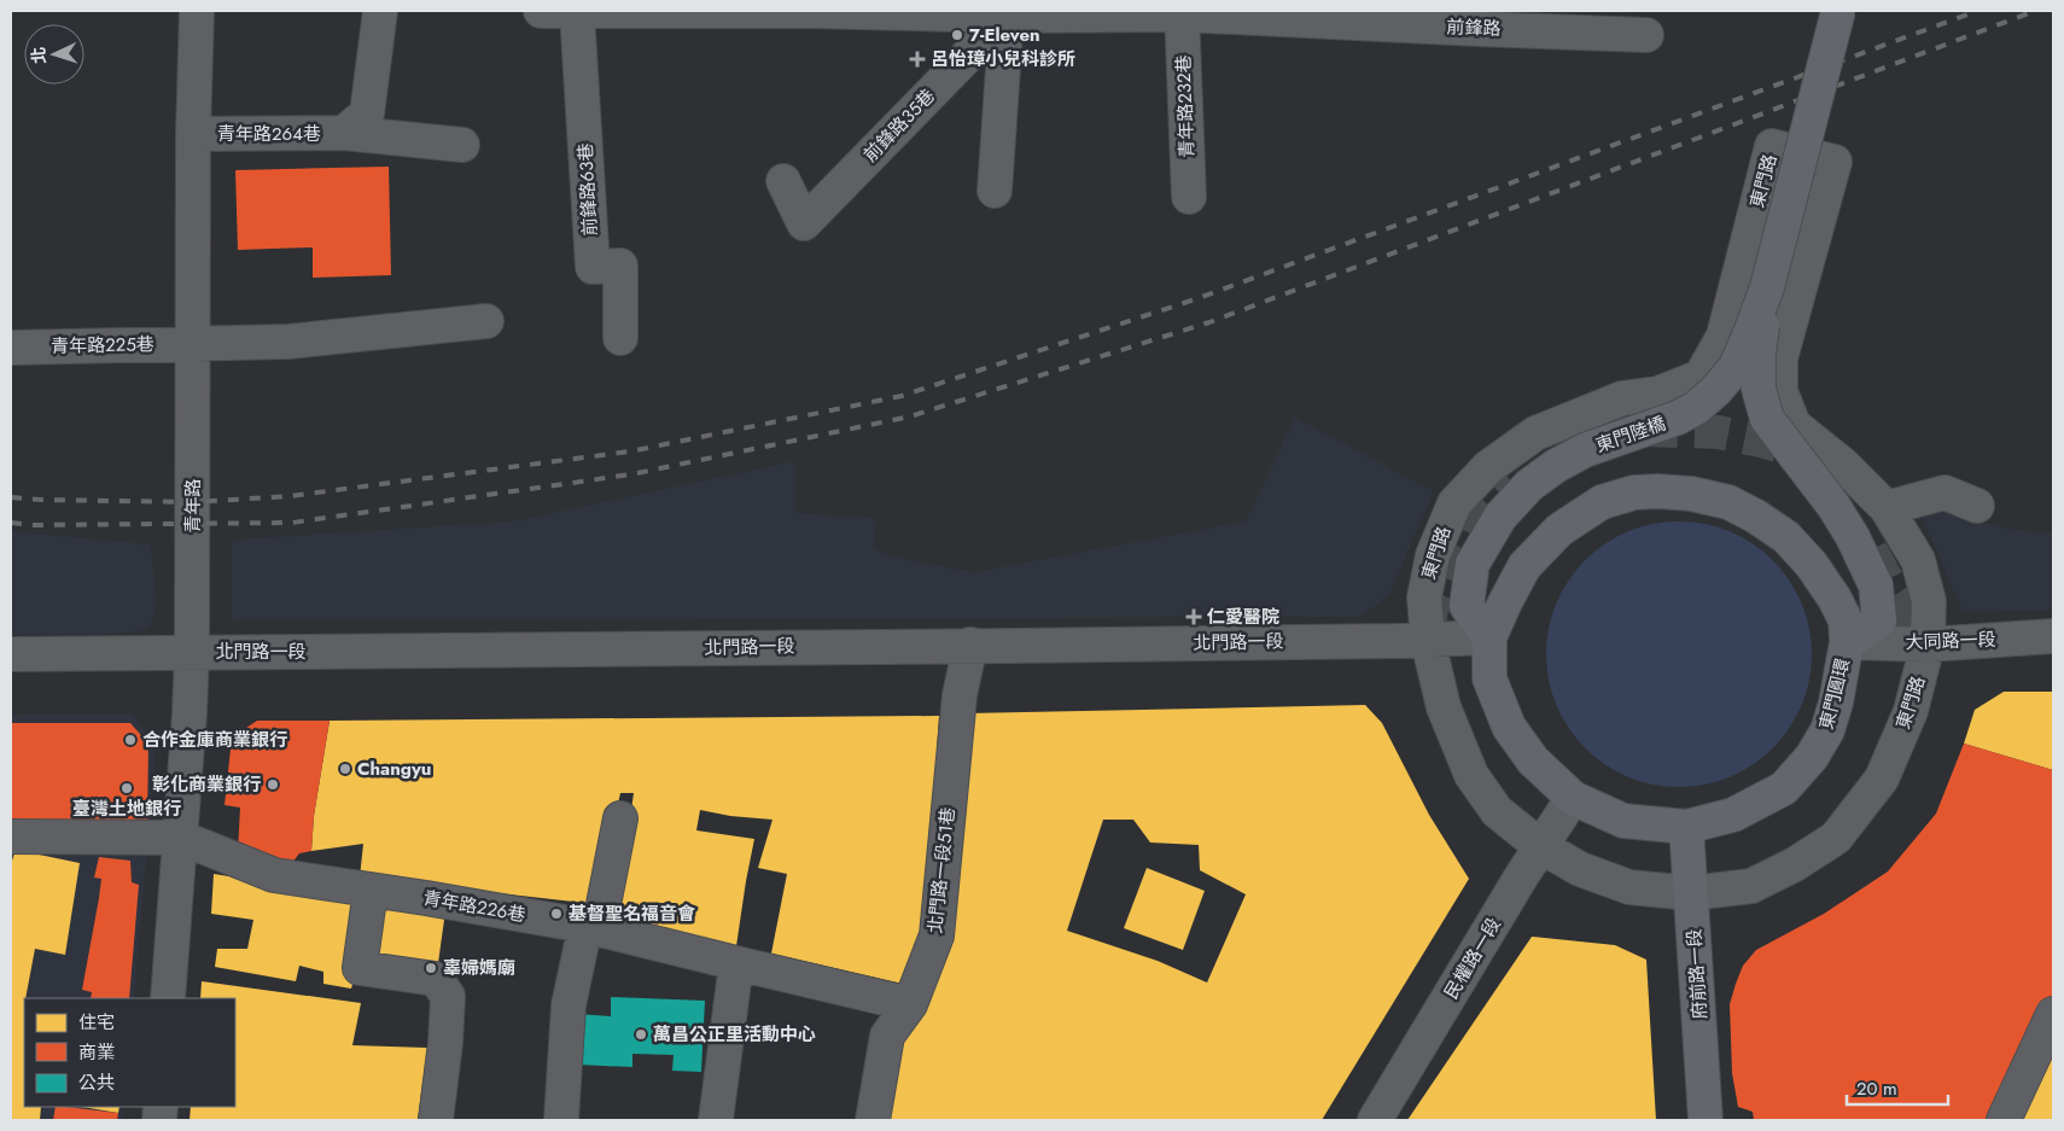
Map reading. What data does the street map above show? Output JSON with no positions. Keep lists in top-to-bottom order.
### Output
{
  "streets": {
    "main road": ["東門陸橋", "東門圓環", "府前路一段"],
    "street": [
      "前鋒路",
      "青年路232巷",
      "前鋒路35巷",
      "青年路264巷",
      "東門路",
      "前鋒路63巷",
      "青年路225巷",
      "青年路",
      "大同路一段",
      "北門路一段",
      "北門路一段51巷",
      "青年路226巷",
      "民權路一段"
    ]
  },
  "crossings": [
    ["前鋒路", "青年路232巷"],
    ["前鋒路", "前鋒路35巷"],
    ["前鋒路", "前鋒路63巷"],
    ["青年路264巷", "青年路"],
    ["東門路", "大同路一段"],
    ["東門路", "北門路一段"],
    ["東門路", "民權路一段"],
    ["東門路", "府前路一段"],
    ["青年路225巷", "青年路"],
    ["東門陸橋", "北門路一段"],
    ["東門陸橋", "東門圓環"],
    ["青年路", "北門路一段"],
    ["青年路", "青年路226巷"],
    ["大同路一段", "東門圓環"],
    ["北門路一段", "東門圓環"],
    ["北門路一段", "北門路一段51巷"],
    ["東門圓環", "民權路一段"],
    ["東門圓環", "府前路一段"],
    ["北門路一段51巷", "青年路226巷"]
  ],
  "places": {
    "other": [
      "7-Eleven",
      "合作金庫商業銀行",
      "Changyu",
      "彰化商業銀行",
      "臺灣土地銀行",
      "基督聖名福音會",
      "辜婦媽廟",
      "萬昌公正里活動中心"
    ],
    "health": ["呂怡璋小兒科診所", "仁愛醫院"]
  },
  "legend": ["住宅", "商業", "公共"],
  "scale_bar": "20 m",
  "north": "left"
}
